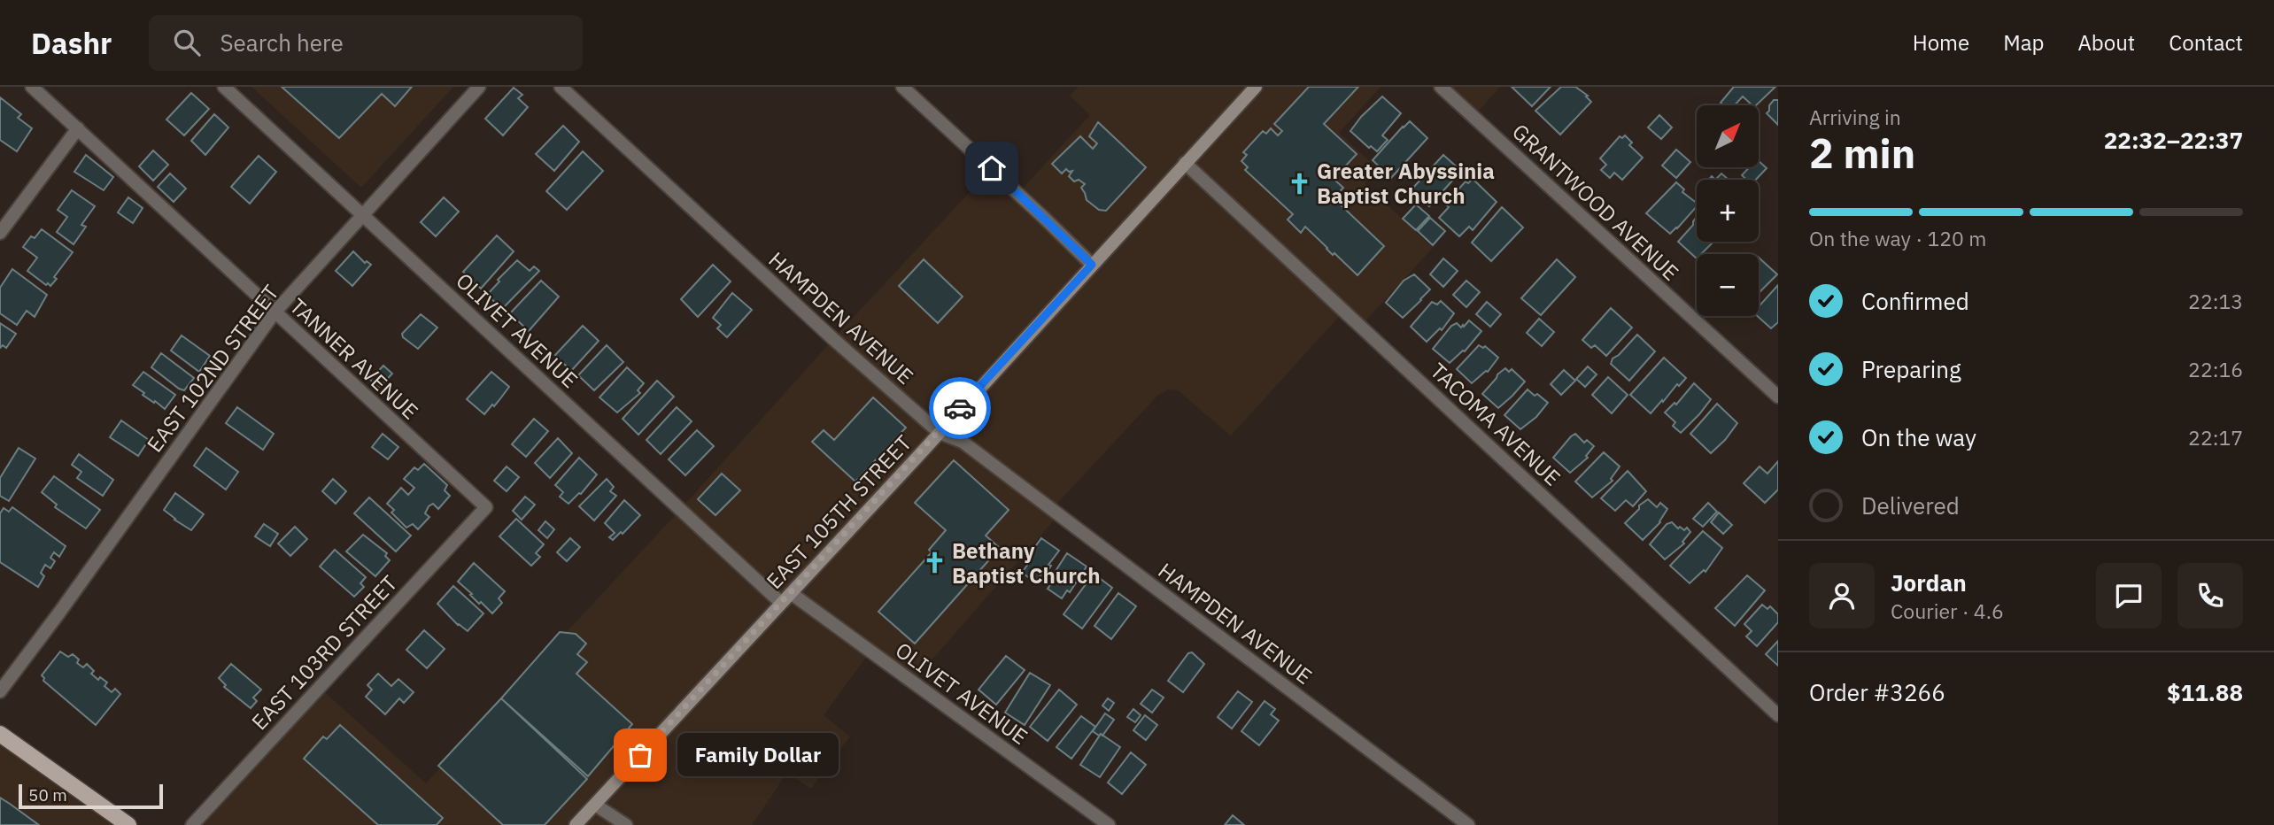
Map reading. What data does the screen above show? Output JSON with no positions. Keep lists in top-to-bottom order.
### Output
{
  "streets": {
    "main road": ["EAST 105TH STREET"],
    "street": [
      "GRANTWOOD AVENUE",
      "HAMPDEN AVENUE",
      "OLIVET AVENUE",
      "TANNER AVENUE",
      "EAST 102ND STREET",
      "TACOMA AVENUE",
      "EAST 103RD STREET"
    ]
  },
  "crossings": [
    ["HAMPDEN AVENUE", "EAST 105TH STREET"],
    ["OLIVET AVENUE", "EAST 102ND STREET"],
    ["OLIVET AVENUE", "EAST 105TH STREET"],
    ["TANNER AVENUE", "EAST 102ND STREET"],
    ["TANNER AVENUE", "EAST 103RD STREET"],
    ["TACOMA AVENUE", "EAST 105TH STREET"]
  ],
  "places": {
    "church": ["Greater Abyssinia Baptist Church", "Bethany Baptist Church"],
    "other": ["Family Dollar"]
  },
  "scale_bar": "50 m",
  "north": "top right",
  "page": {
    "header": "Dashr",
    "search": "Search here",
    "nav": [
      "Home",
      "Map",
      "About",
      "Contact"
    ],
    "heading": ["2 min", "Arriving in", "22:32–22:37"],
    "panel": [
      "Jordan",
      "Courier · 4.6",
      "Order #3266",
      "$11.88"
    ],
    "map_buttons": ["+", "−"],
    "bar": "On the way · 120 m",
    "list": [
      ["Confirmed", "22:13"],
      ["Preparing", "22:16"],
      ["On the way", "22:17"],
      "Delivered"
    ],
    "bubble": "Family Dollar",
    "scale": "50 m"
  }
}
